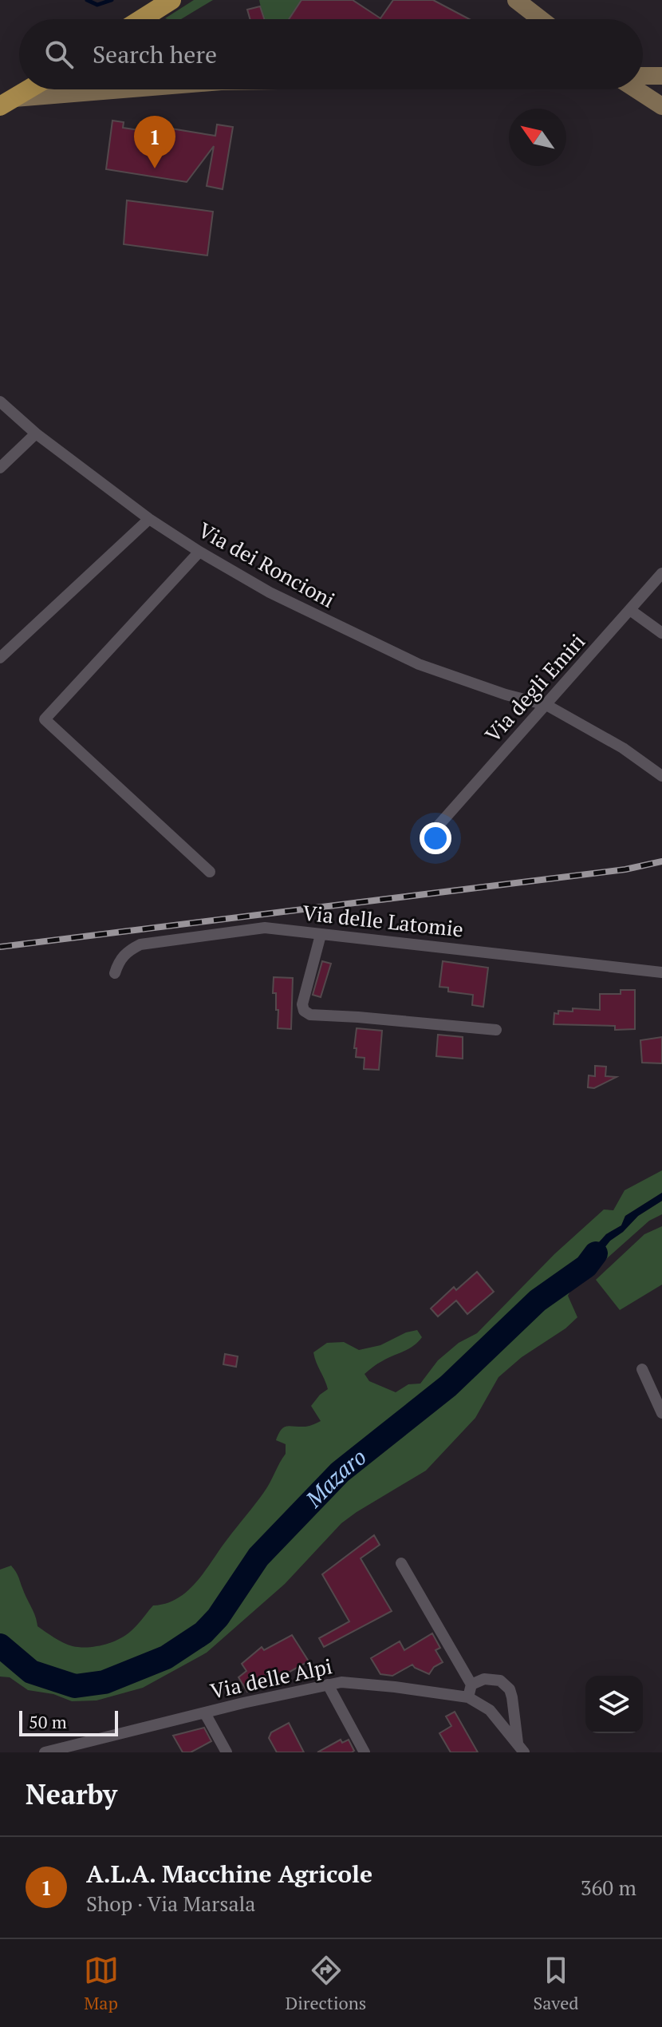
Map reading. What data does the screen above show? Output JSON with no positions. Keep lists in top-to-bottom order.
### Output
{
  "streets": {
    "street": [
      "Via dei Roncioni",
      "Via degli Emiri",
      "Via delle Latomie",
      "Via delle Alpi"
    ]
  },
  "crossings": [
    ["Via dei Roncioni", "Via degli Emiri"]
  ],
  "water": ["Mazaro"],
  "scale_bar": "50 m",
  "north": "top left",
  "page": {
    "search": "Search here",
    "pins": "1",
    "scale": "50 m",
    "heading": "Nearby",
    "list": [
      {
        "mark": "1",
        "name": "A.L.A. Macchine Agricole",
        "note": "Shop · Via Marsala",
        "value": "360 m"
      }
    ],
    "nav": ["Map", "Directions", "Saved"]
  }
}
